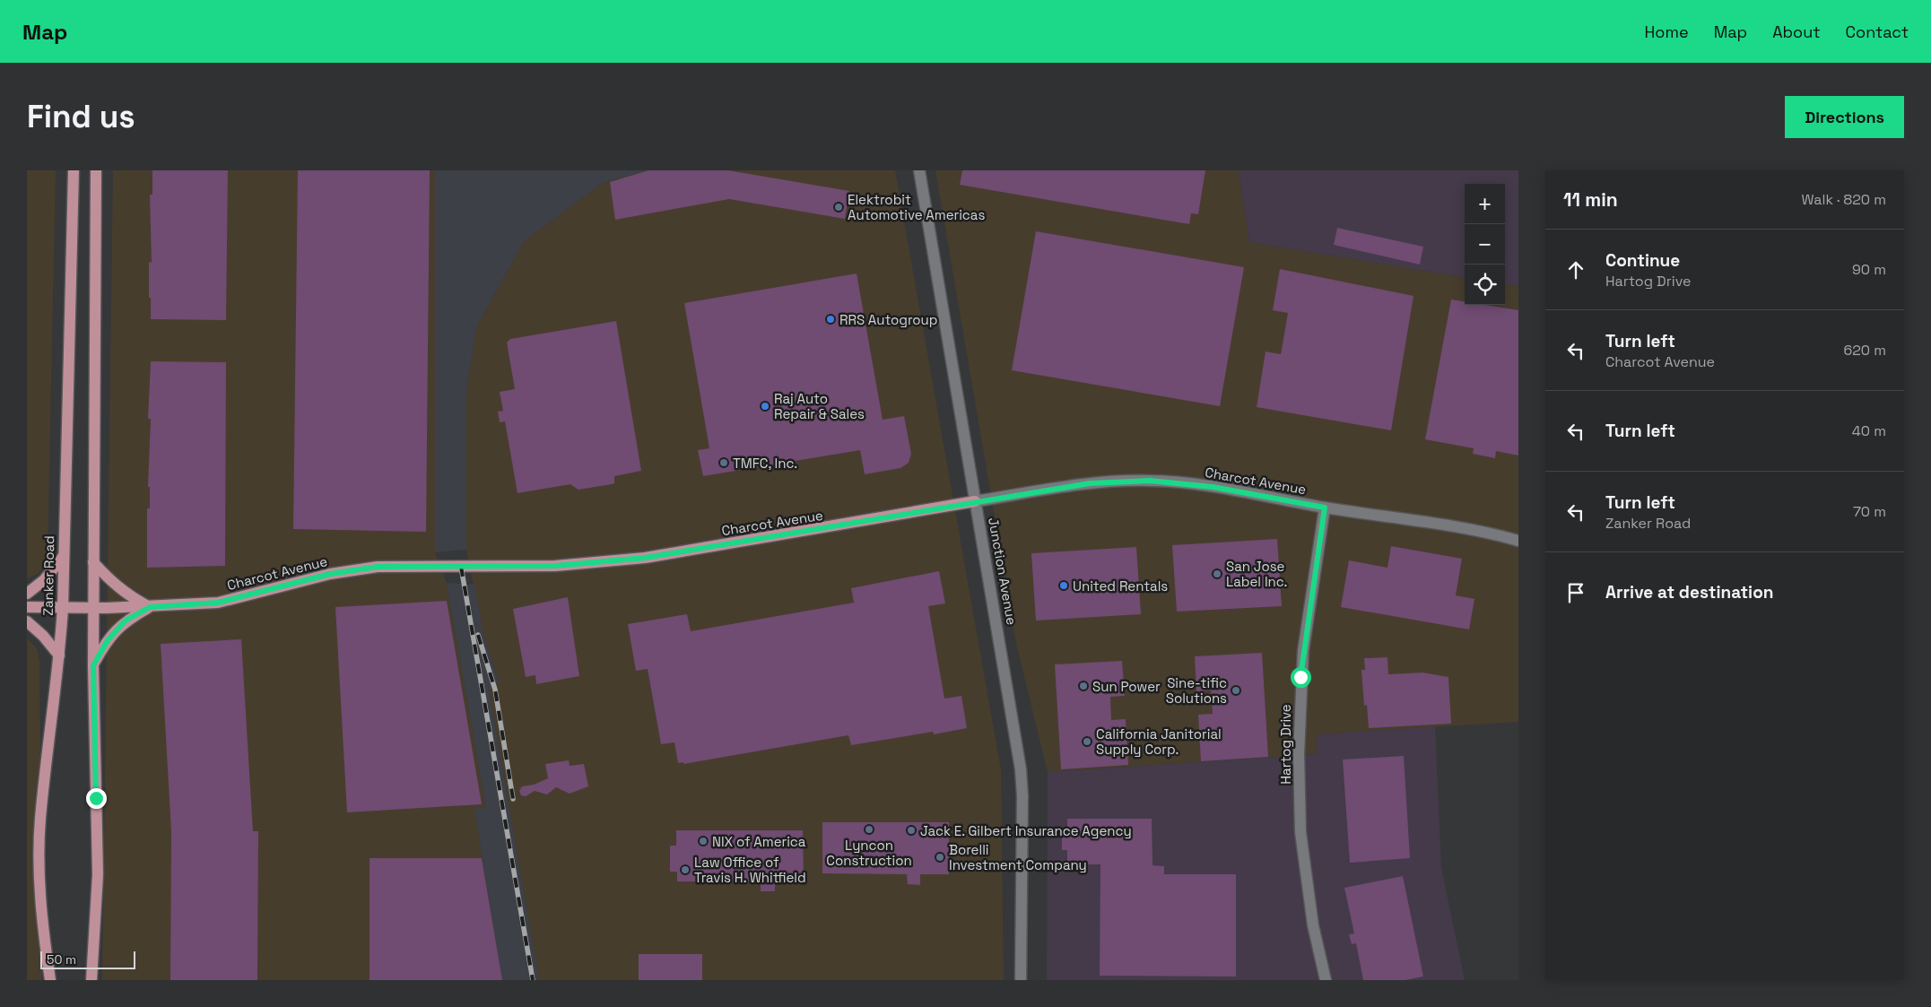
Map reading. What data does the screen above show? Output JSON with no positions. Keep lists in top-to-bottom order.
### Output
{
  "streets": {
    "main road": ["Charcot Avenue", "Zanker Road"],
    "street": ["Junction Avenue", "Hartog Drive"]
  },
  "crossings": [
    ["Charcot Avenue", "Junction Avenue"],
    ["Charcot Avenue", "Zanker Road"],
    ["Charcot Avenue", "Hartog Drive"]
  ],
  "places": [
    "Elektrobit Automotive Americas",
    "RRS Autogroup",
    "Raj Auto Repair & Sales",
    "TMFC, Inc.",
    "San Jose Label Inc.",
    "United Rentals",
    "Sun Power",
    "Sine-tific Solutions",
    "California Janitorial Supply Corp.",
    "Lyncon Construction",
    "Jack E. Gilbert Insurance Agency",
    "NIX of America",
    "Borelli Investment Company",
    "Law Office of Travis H. Whitfield"
  ],
  "scale_bar": "50 m",
  "page": {
    "header": "Map",
    "nav": [
      "Home",
      "Map",
      "About",
      "Contact"
    ],
    "buttons": "Directions",
    "title": "Find us",
    "heading": ["11 min", "Walk · 820 m"],
    "map_buttons": ["+", "−"],
    "list": [
      ["Continue", "Hartog Drive", "90 m"],
      ["Turn left", "Charcot Avenue", "620 m"],
      ["Turn left", "40 m"],
      ["Turn left", "Zanker Road", "70 m"],
      "Arrive at destination"
    ],
    "scale": "50 m"
  }
}
